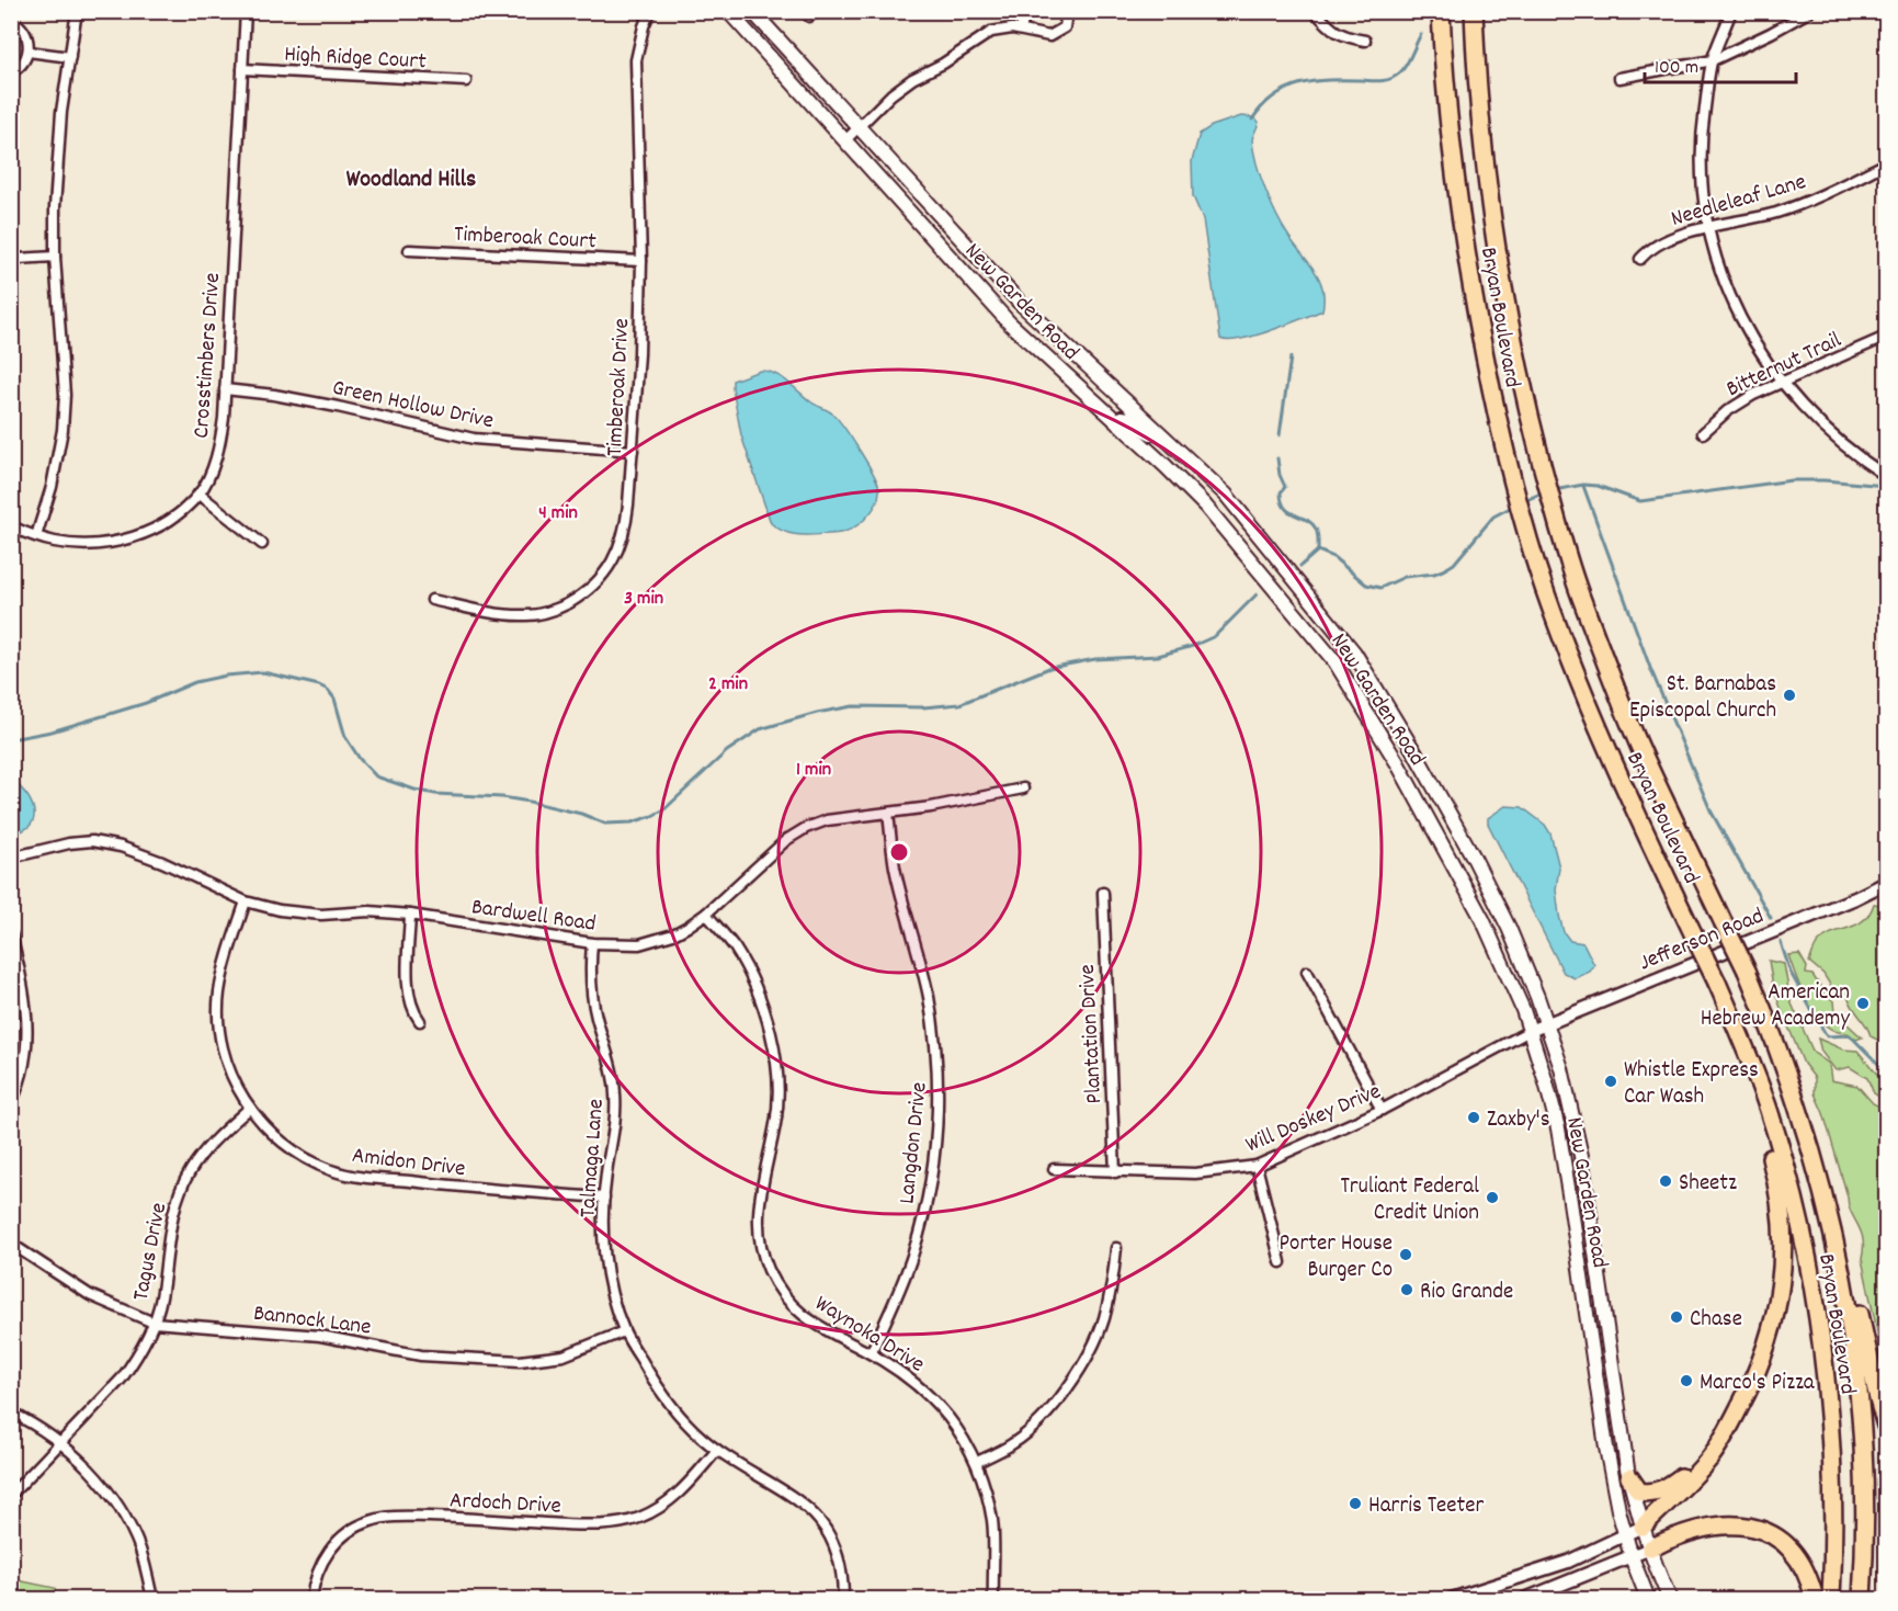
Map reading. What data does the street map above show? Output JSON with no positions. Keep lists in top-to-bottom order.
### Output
{
  "streets": {
    "highway": ["Bryan Boulevard"],
    "main road": ["New Garden Road"],
    "street": [
      "High Ridge Court",
      "Needleleaf Lane",
      "Timberoak Court",
      "Crosstimbers Drive",
      "Bitternut Trail",
      "Timberoak Drive",
      "Green Hollow Drive",
      "Bardwell Road",
      "Jefferson Road",
      "Plantation Drive",
      "Will Doskey Drive",
      "Langdon Drive",
      "Talmaga Lane",
      "Amidon Drive",
      "Tagus Drive",
      "Bannock Lane",
      "Waynoka Drive",
      "Ardoch Drive"
    ]
  },
  "crossings": [
    ["High Ridge Court", "Crosstimbers Drive"],
    ["Timberoak Court", "Timberoak Drive"],
    ["New Garden Road", "Jefferson Road"],
    ["New Garden Road", "Will Doskey Drive"],
    ["Crosstimbers Drive", "Green Hollow Drive"],
    ["Timberoak Drive", "Green Hollow Drive"],
    ["Bardwell Road", "Langdon Drive"],
    ["Bardwell Road", "Talmaga Lane"],
    ["Bardwell Road", "Amidon Drive"],
    ["Bardwell Road", "Waynoka Drive"],
    ["Jefferson Road", "Will Doskey Drive"],
    ["Plantation Drive", "Will Doskey Drive"],
    ["Langdon Drive", "Waynoka Drive"],
    ["Talmaga Lane", "Amidon Drive"],
    ["Talmaga Lane", "Bannock Lane"],
    ["Talmaga Lane", "Ardoch Drive"],
    ["Amidon Drive", "Tagus Drive"],
    ["Tagus Drive", "Bannock Lane"]
  ],
  "districts": ["Woodland Hills"],
  "places": [
    "St. Barnabas Episcopal Church",
    "American Hebrew Academy",
    "Whistle Express Car Wash",
    "Zaxby's",
    "Sheetz",
    "Truliant Federal Credit Union",
    "Porter House Burger Co",
    "Rio Grande",
    "Chase",
    "Marco's Pizza",
    "Harris Teeter"
  ],
  "scale_bar": "100 m",
  "rings": [
    "4 min",
    "3 min",
    "2 min",
    "1 min"
  ]
}
